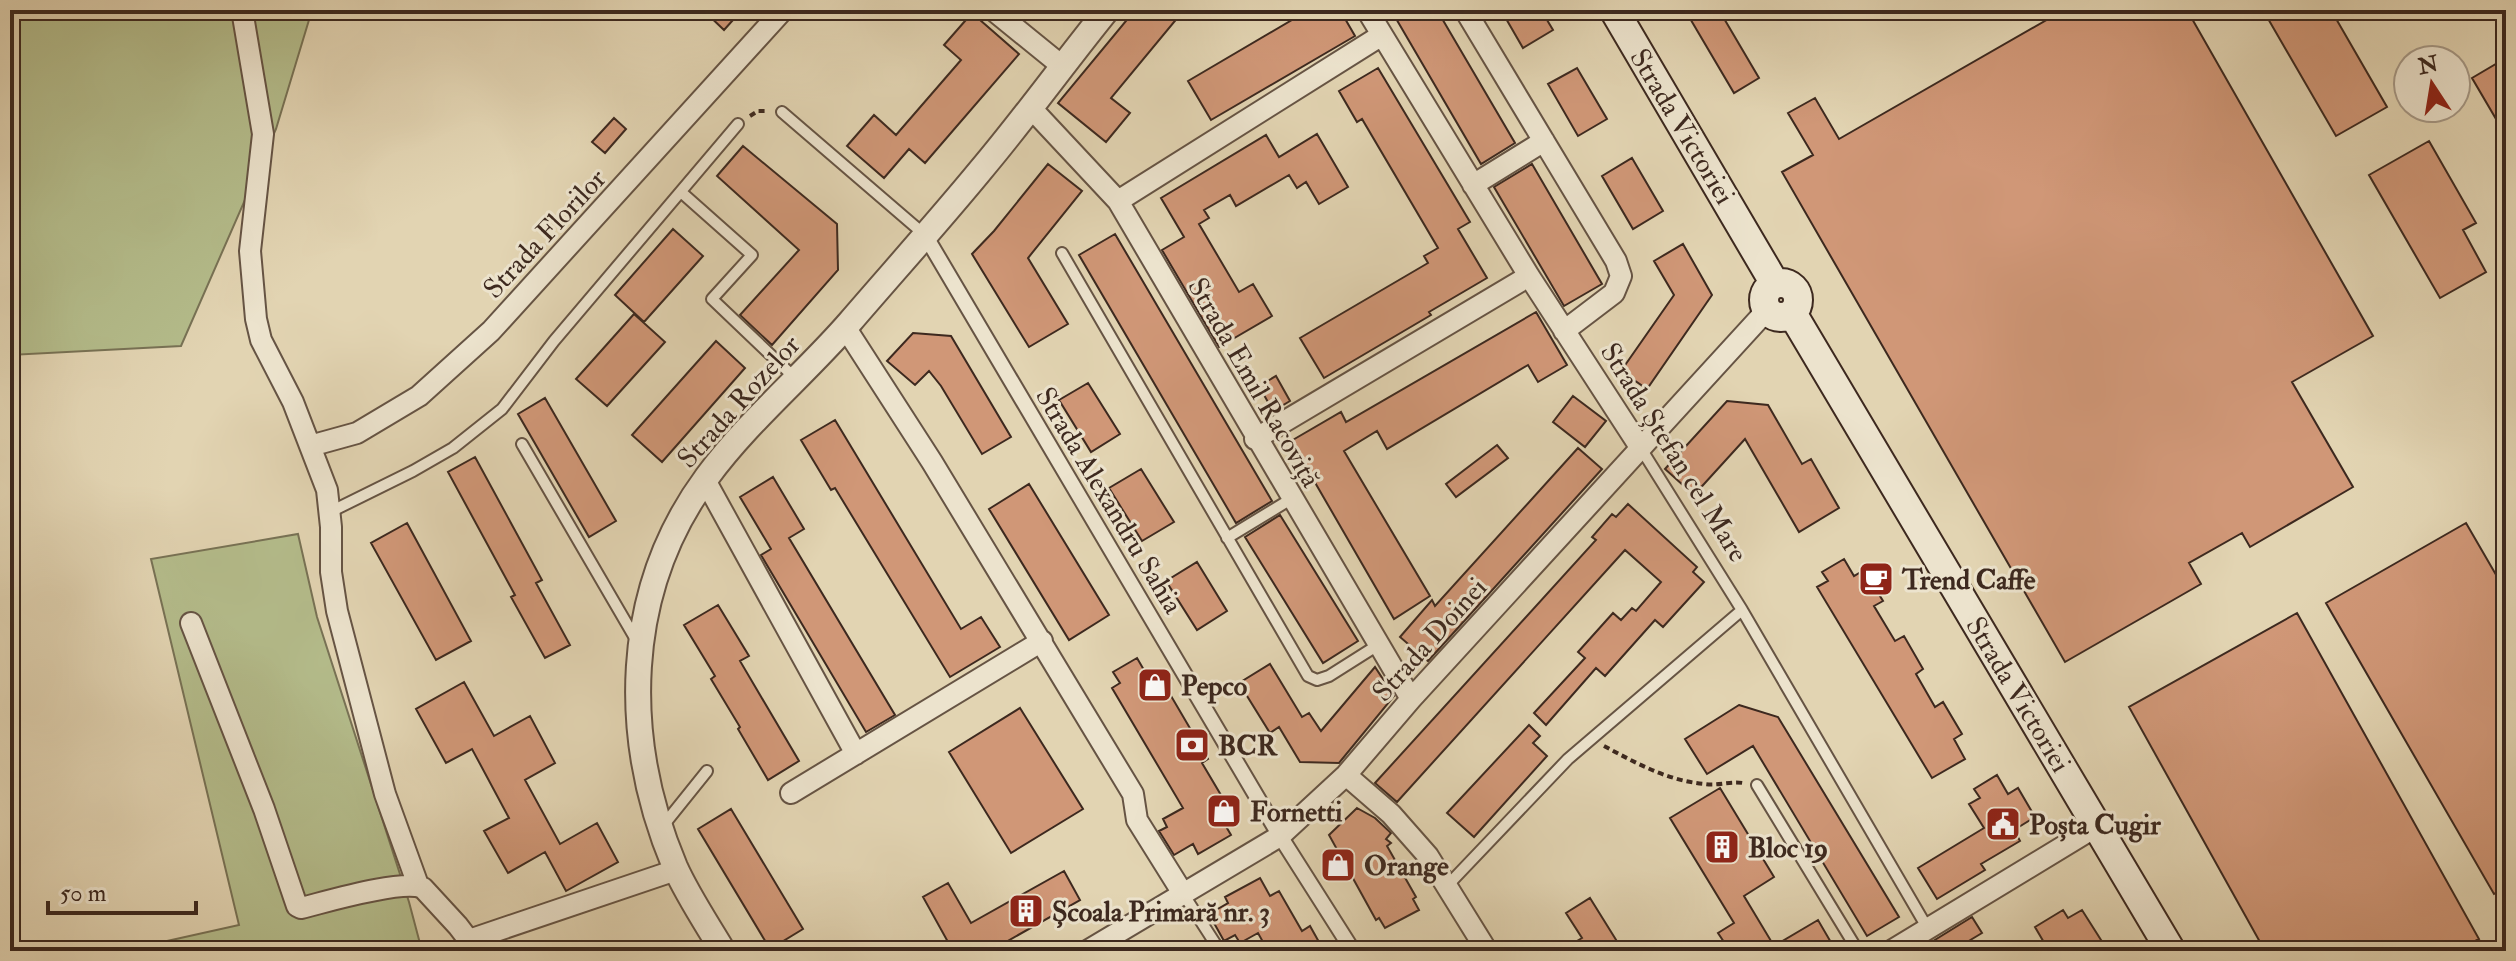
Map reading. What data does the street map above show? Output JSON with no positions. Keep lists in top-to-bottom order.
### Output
{
  "streets": {
    "main road": ["Strada Victoriei"],
    "street": [
      "Strada Florilor",
      "Strada Emil Racoviță",
      "Strada Rozelor",
      "Strada Ștefan cel Mare",
      "Strada Alexandru Sahia",
      "Strada Doinei"
    ]
  },
  "crossings": [
    ["Strada Victoriei", "Strada Doinei"],
    ["Strada Emil Racoviță", "Strada Rozelor"],
    ["Strada Emil Racoviță", "Strada Doinei"],
    ["Strada Rozelor", "Strada Alexandru Sahia"],
    ["Strada Ștefan cel Mare", "Strada Doinei"],
    ["Strada Alexandru Sahia", "Strada Doinei"]
  ],
  "places": {
    "cafe": ["Trend Caffe"],
    "shop": ["Pepco", "Fornetti", "Orange"],
    "bank": ["BCR"],
    "public building": ["Poșta Cugir"],
    "building": ["Bloc 19", "Școala Primară nr. 3"]
  },
  "scale_bar": "50 m",
  "north": "top"
}
